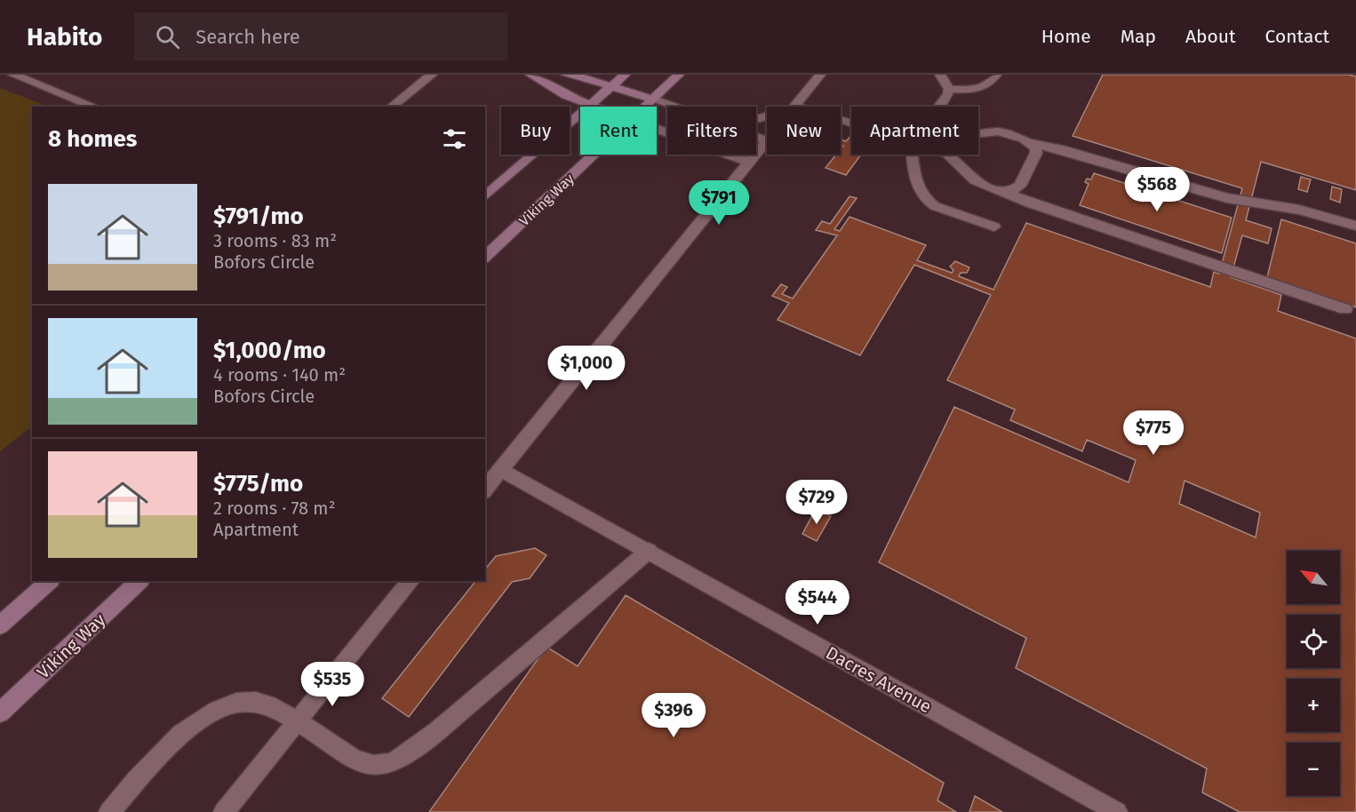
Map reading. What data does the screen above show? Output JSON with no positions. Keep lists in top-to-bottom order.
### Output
{
  "streets": {
    "main road": ["Viking Way"],
    "street": ["Dacres Avenue"]
  },
  "north": "top left",
  "page": {
    "header": "Habito",
    "search": "Search here",
    "nav": [
      "Home",
      "Map",
      "About",
      "Contact"
    ],
    "chip": [
      "Buy",
      "Rent",
      "Filters",
      "New",
      "Apartment"
    ],
    "heading": "8 homes",
    "price": [
      "$568",
      "$791",
      "$1,000",
      "$775",
      "$729",
      "$544",
      "$535",
      "$396"
    ],
    "list": [
      {
        "name": "$791/mo",
        "note": "3 rooms · 83 m² · Bofors Circle"
      },
      {
        "name": "$1,000/mo",
        "note": "4 rooms · 140 m² · Bofors Circle"
      },
      {
        "name": "$775/mo",
        "note": "2 rooms · 78 m² · Apartment"
      }
    ],
    "map_buttons": ["+", "−"]
  }
}
